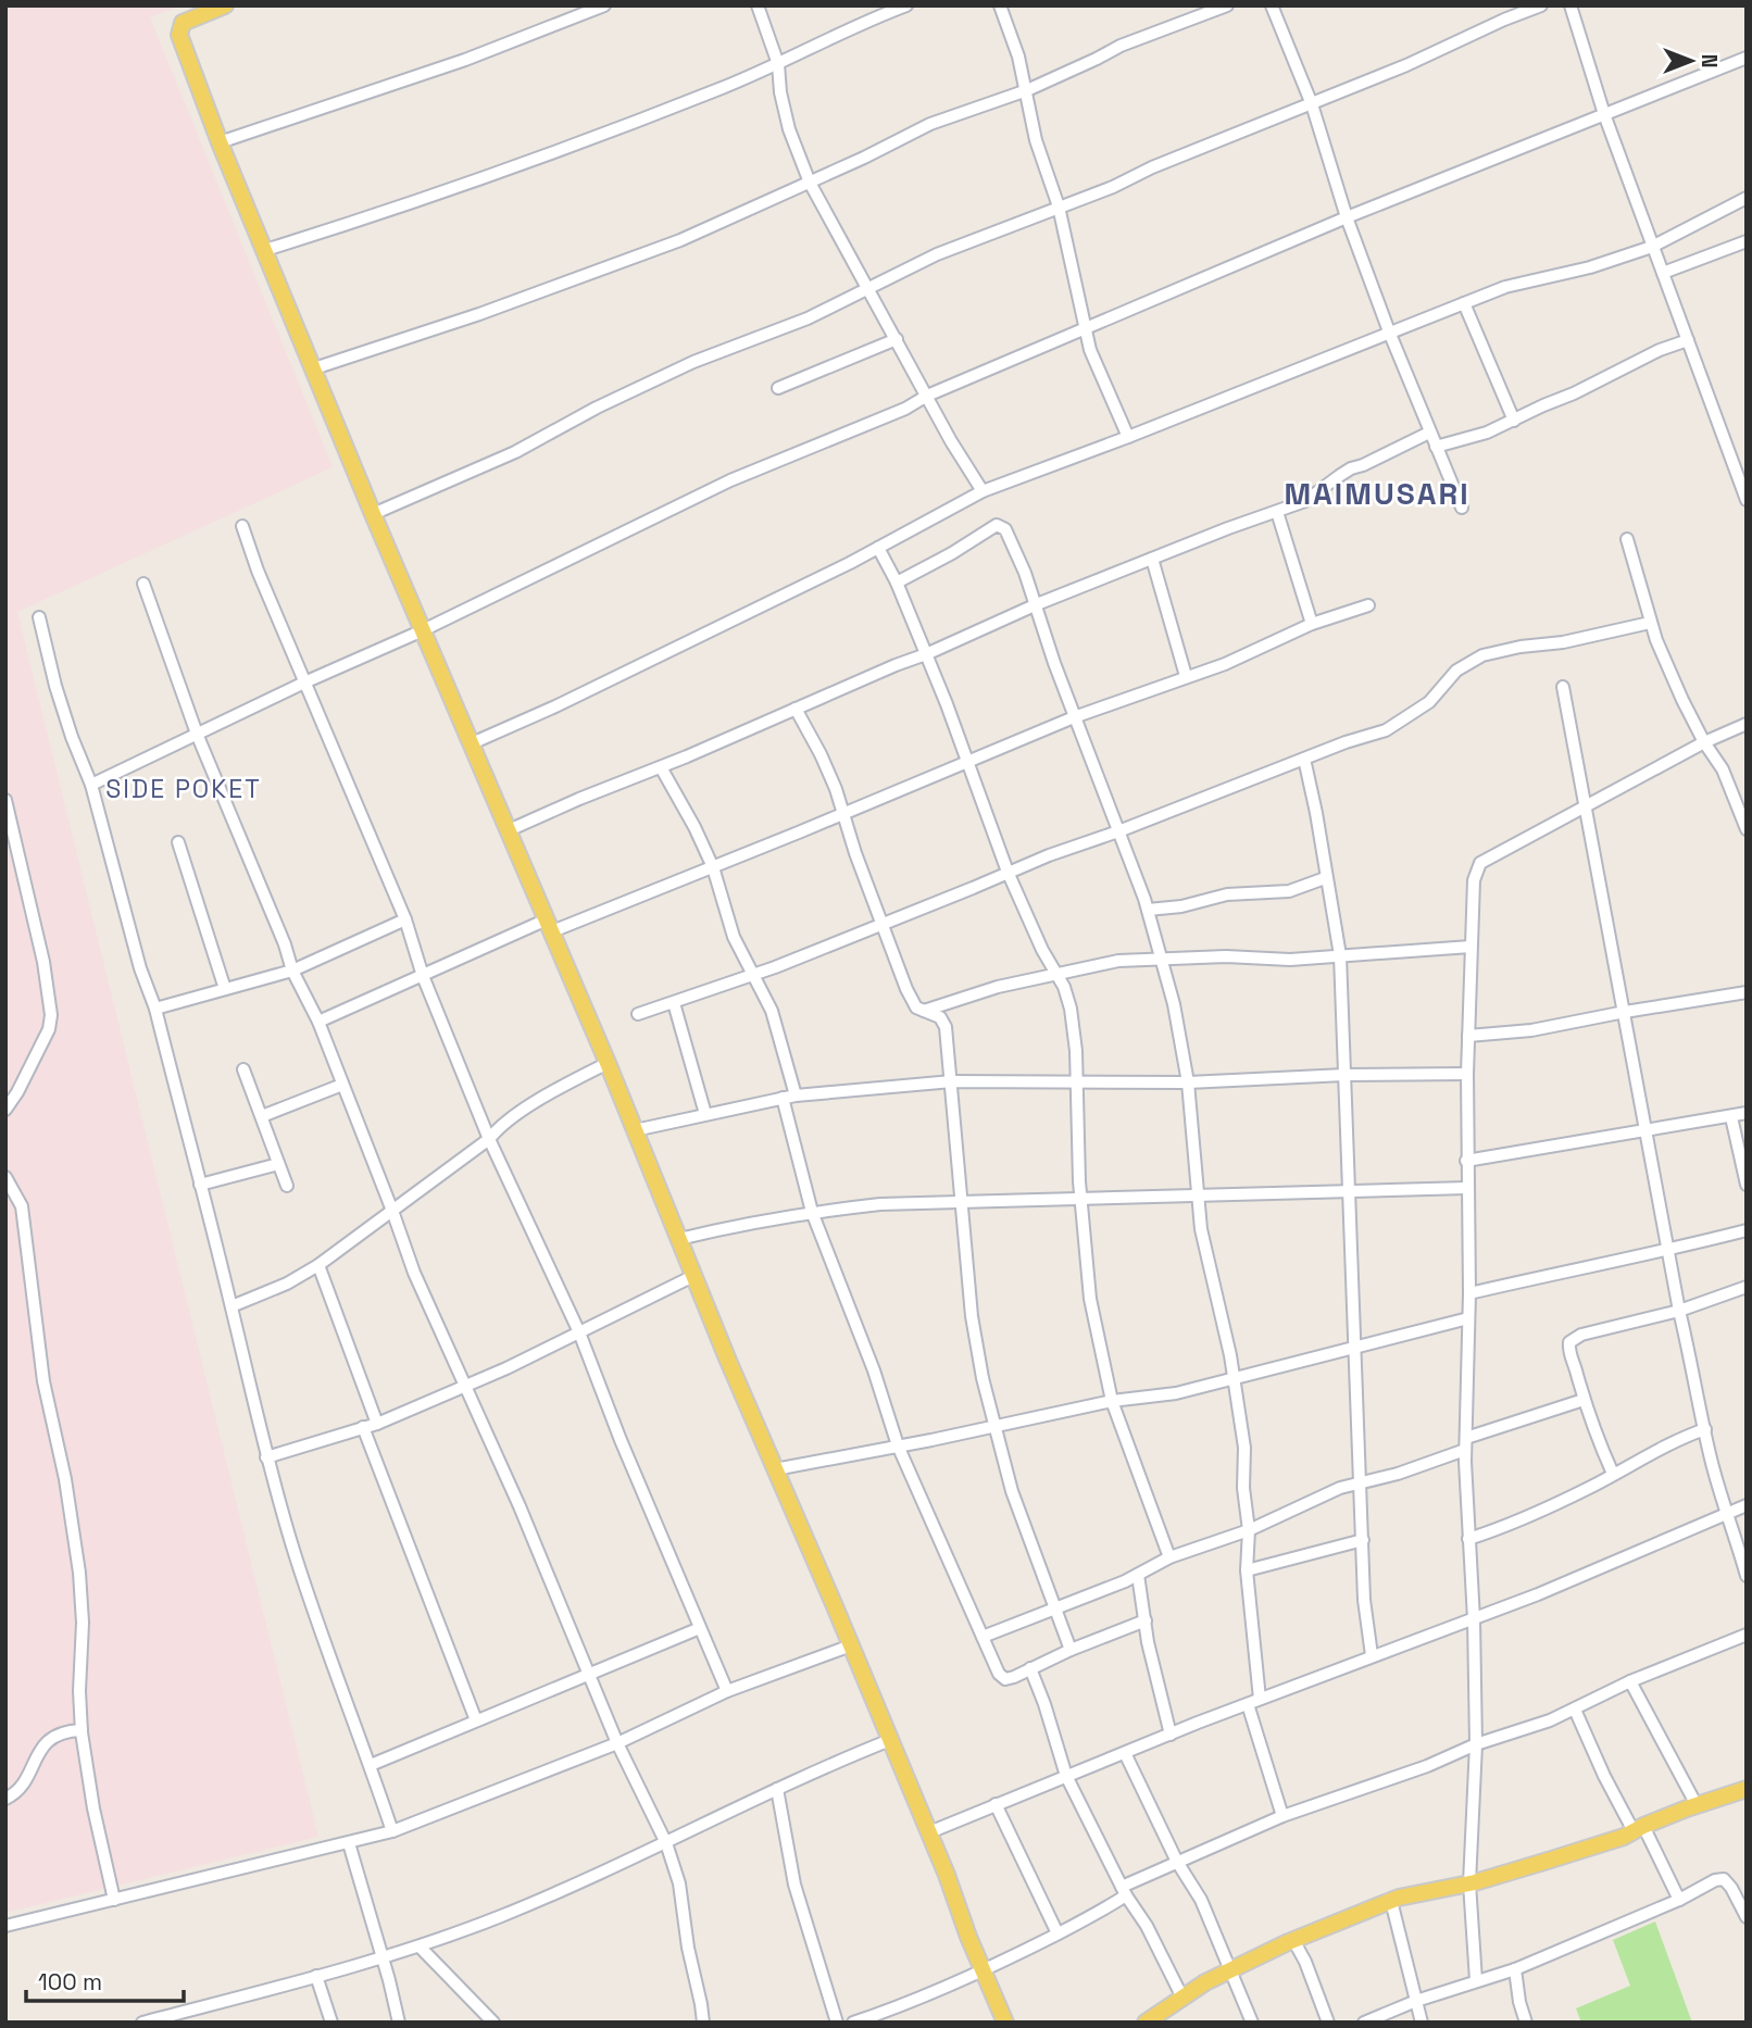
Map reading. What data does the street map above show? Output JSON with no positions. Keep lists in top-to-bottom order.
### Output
{
  "districts": ["MAIMUSARI", "SIDE POKET"],
  "scale_bar": "100 m",
  "north": "right"
}
